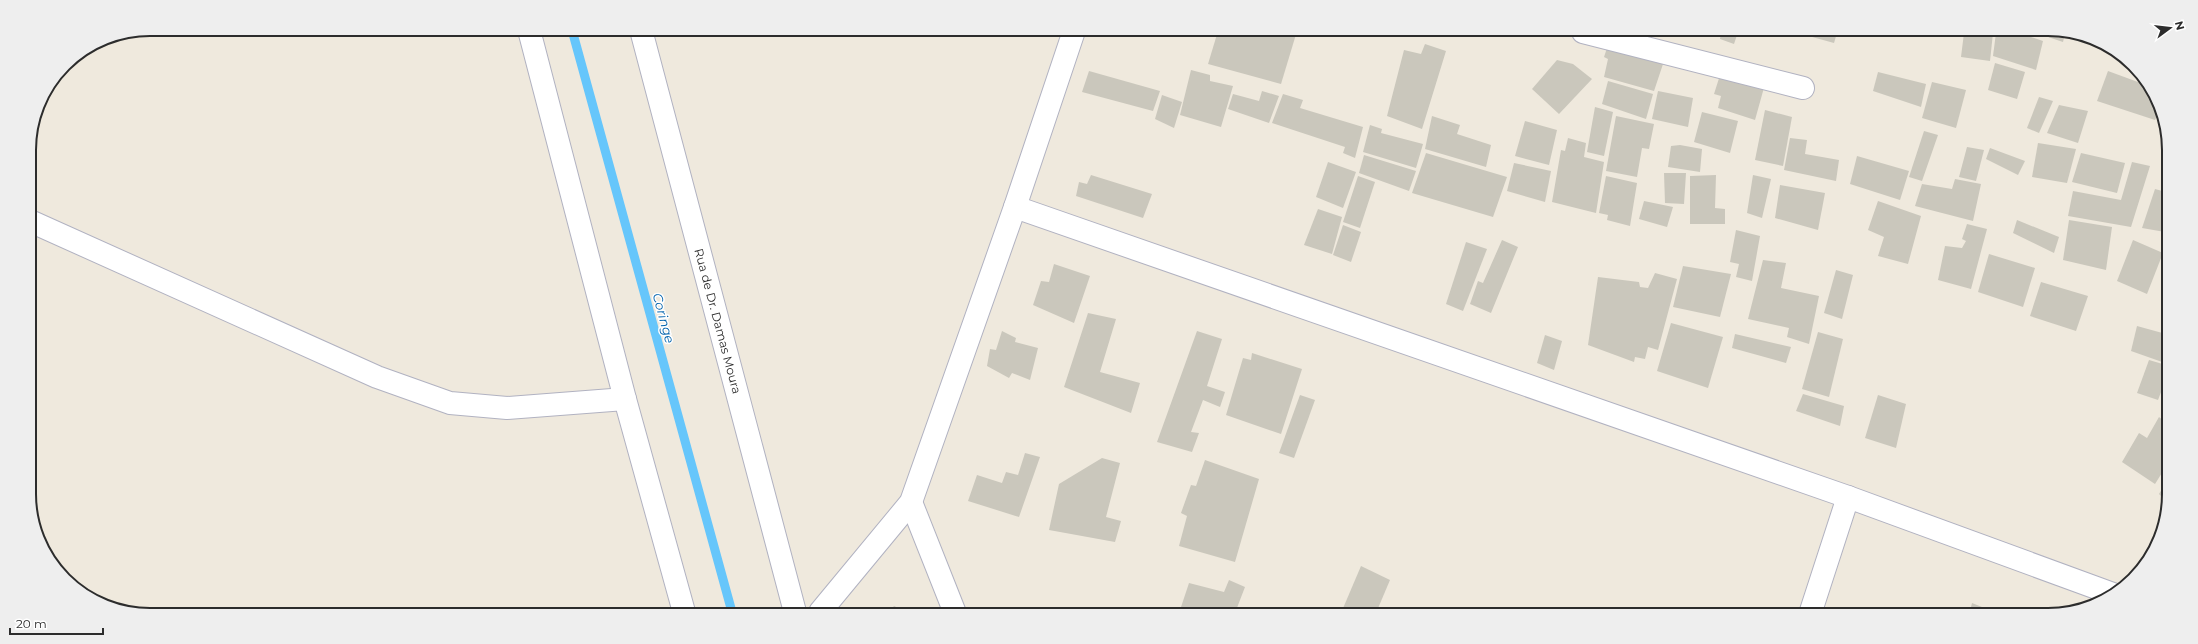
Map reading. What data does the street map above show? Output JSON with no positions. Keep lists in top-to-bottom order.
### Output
{
  "streets": {
    "street": ["Rua de Dr. Damas Moura"]
  },
  "water": ["Coringe"],
  "scale_bar": "20 m",
  "north": "right"
}
